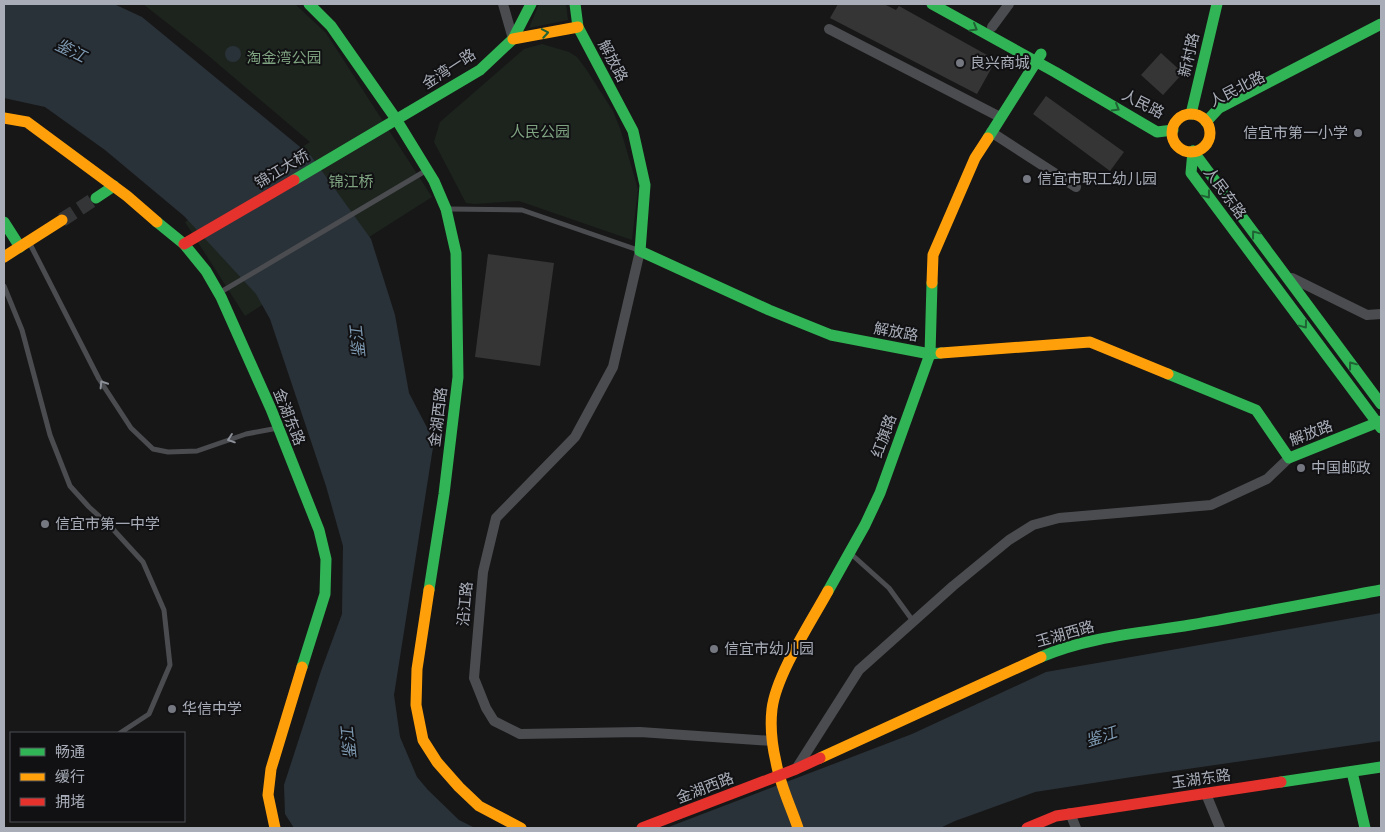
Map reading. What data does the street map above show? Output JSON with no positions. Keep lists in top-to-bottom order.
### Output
{
  "streets": {
    "main road": [
      "新村路",
      "解放路",
      "金湾一路",
      "人民北路",
      "人民路",
      "锦江大桥",
      "人民东路",
      "金湖东路",
      "金湖西路",
      "红旗路",
      "玉湖西路",
      "玉湖东路"
    ],
    "street": ["沿江路"]
  },
  "crossings": [
    ["新村路", "人民北路"],
    ["新村路", "人民路"],
    ["新村路", "人民东路"],
    ["解放路", "人民东路"],
    ["解放路", "红旗路"],
    ["解放路", "沿江路"],
    ["金湾一路", "锦江大桥"],
    ["金湾一路", "金湖西路"],
    ["人民北路", "人民路"],
    ["人民北路", "人民东路"],
    ["人民路", "人民东路"],
    ["人民路", "红旗路"],
    ["锦江大桥", "金湖东路"],
    ["锦江大桥", "金湖西路"],
    ["金湖西路", "红旗路"],
    ["金湖西路", "玉湖西路"],
    ["红旗路", "沿江路"],
    ["红旗路", "玉湖西路"]
  ],
  "water": ["鉴江"],
  "parks": ["淘金湾公园", "人民公园", "锦江桥"],
  "places": [
    "良兴商城",
    "信宜市第一小学",
    "信宜市职工幼儿园",
    "中国邮政",
    "信宜市第一中学",
    "信宜市幼儿园",
    "华信中学"
  ],
  "legend": ["畅通", "缓行", "拥堵"]
}
